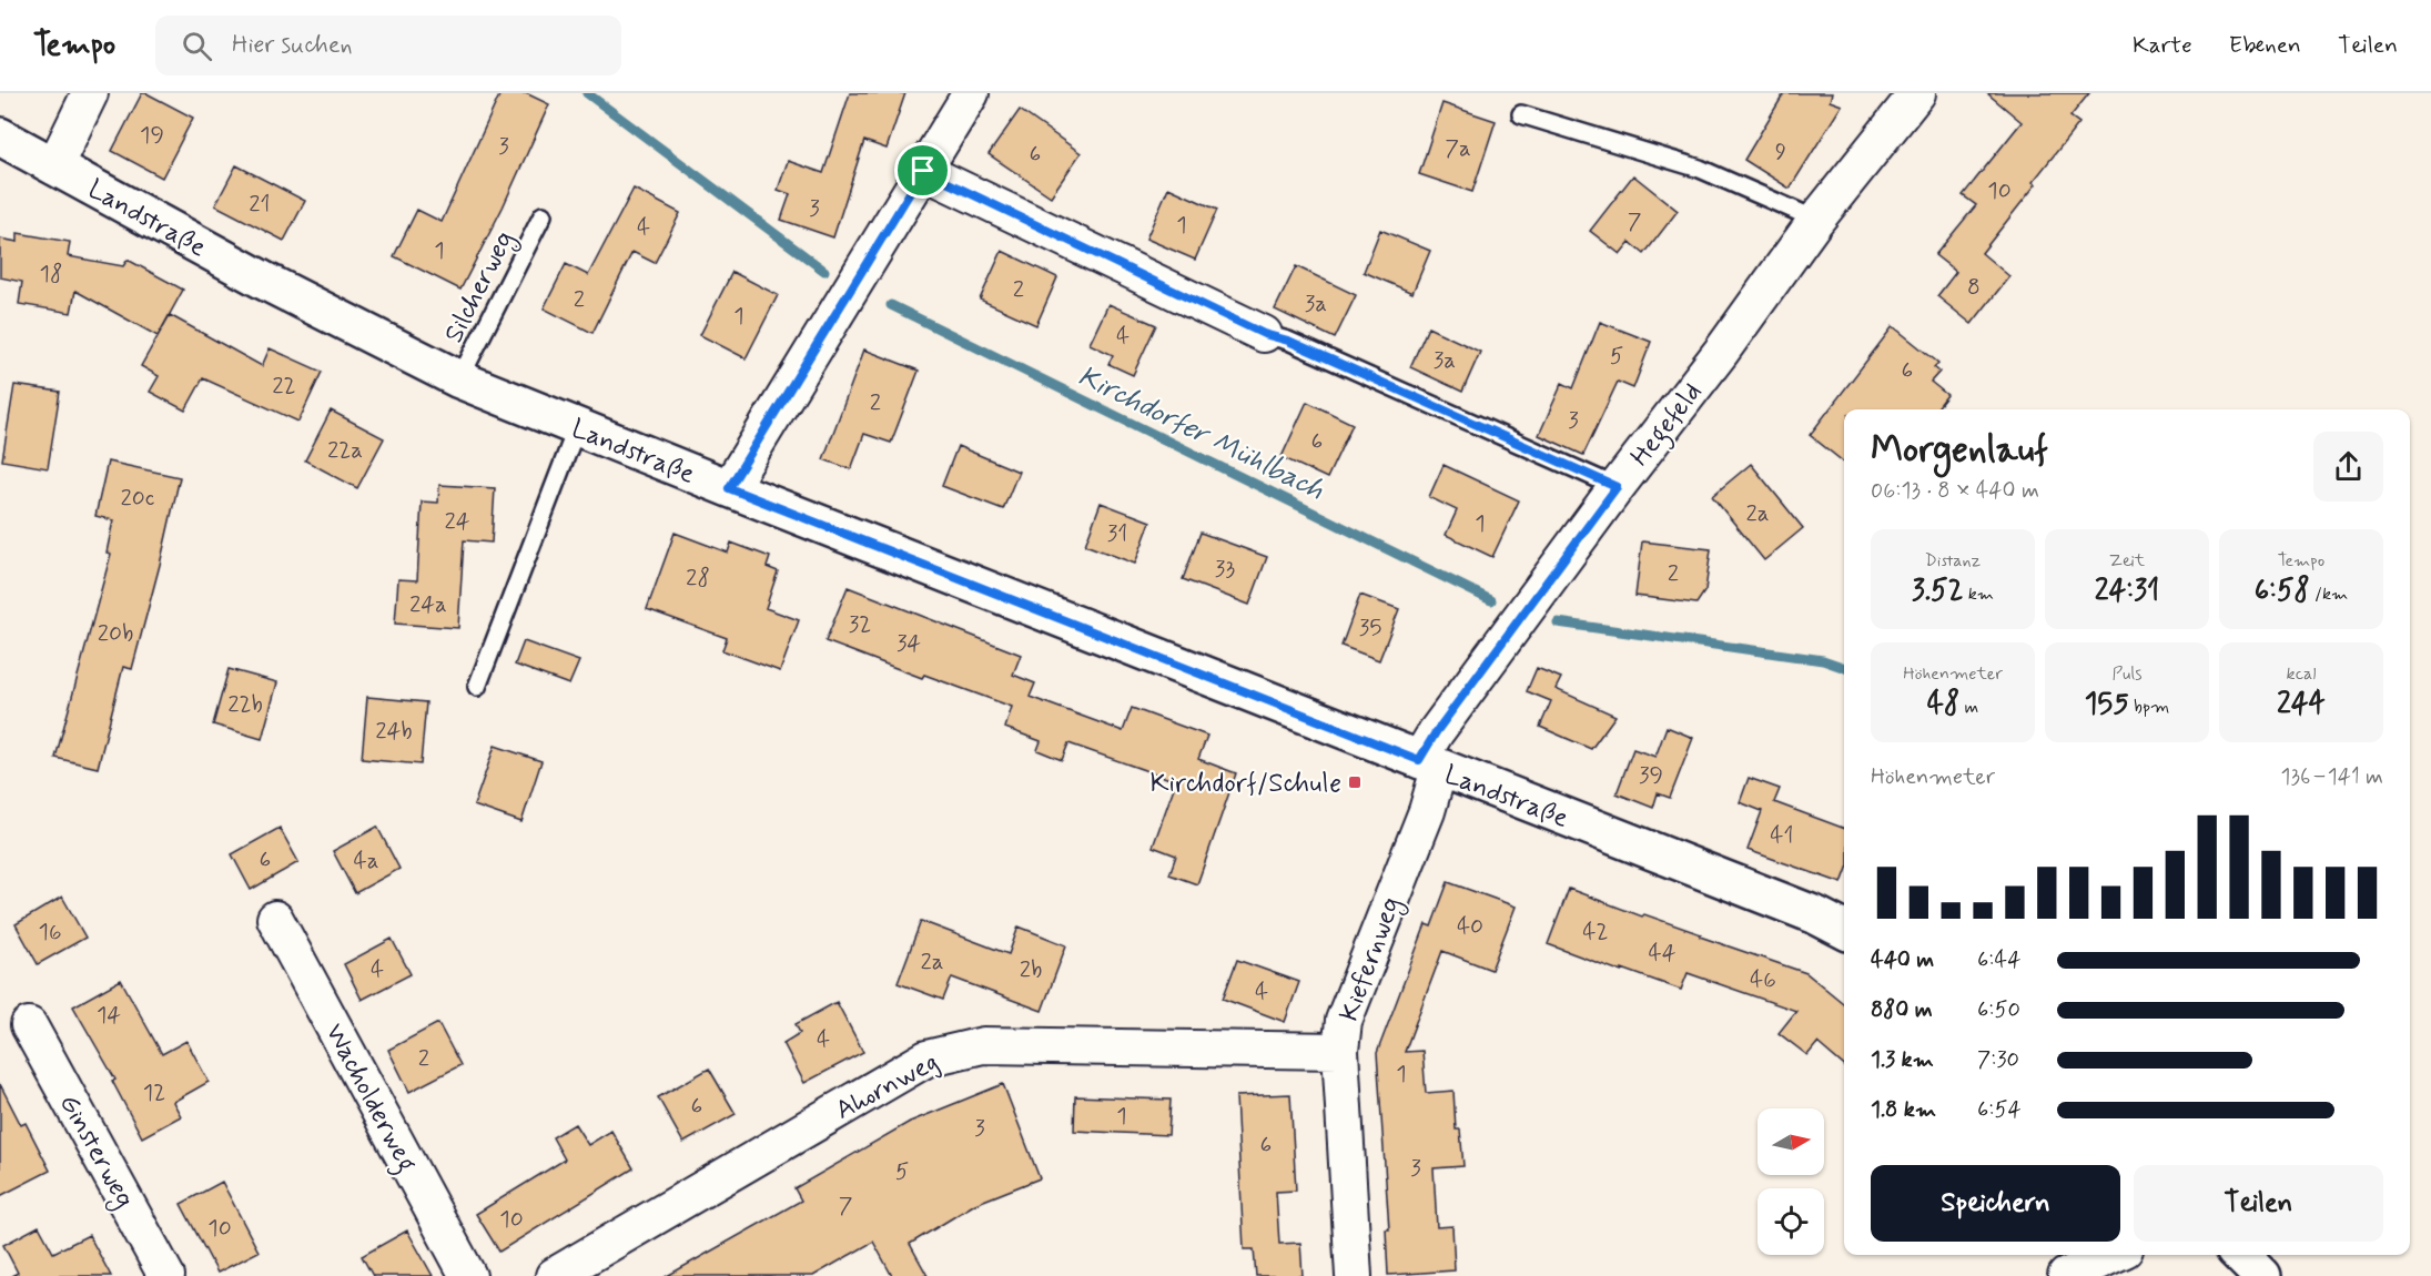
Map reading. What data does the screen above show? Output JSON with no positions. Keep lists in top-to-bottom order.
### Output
{
  "streets": {
    "street": [
      "Landstraße",
      "Hegefeld",
      "Kiefernweg",
      "Ahornweg",
      "Wacholderweg",
      "Ginsterweg"
    ],
    "lane": ["Silcherweg"]
  },
  "crossings": [
    ["Landstraße", "Silcherweg"],
    ["Landstraße", "Hegefeld"],
    ["Landstraße", "Kiefernweg"],
    ["Hegefeld", "Kiefernweg"],
    ["Kiefernweg", "Ahornweg"]
  ],
  "water": ["Kirchdorfer Mühlbach"],
  "places": {
    "transit": ["Kirchdorf/Schule"]
  },
  "house_numbers": [
    "19",
    "3",
    "7a",
    "9",
    "6",
    "10",
    "21",
    "3",
    "7",
    "1",
    "4",
    "1",
    "18",
    "8",
    "2",
    "2",
    "3a",
    "1",
    "4",
    "5",
    "3a",
    "6",
    "22",
    "2",
    "3",
    "6",
    "22a",
    "20c",
    "2a",
    "24",
    "1",
    "31",
    "33",
    "2",
    "28",
    "24a",
    "32",
    "35",
    "20b",
    "34",
    "22b",
    "24b",
    "39",
    "41",
    "6",
    "4a",
    "40",
    "16",
    "42",
    "44",
    "2a",
    "4",
    "2b",
    "46",
    "4",
    "14",
    "4",
    "2",
    "1",
    "12",
    "6",
    "1",
    "3",
    "6",
    "3",
    "5",
    "7",
    "10",
    "10"
  ],
  "north": "right",
  "page": {
    "header": "Tempo",
    "search": "Hier suchen",
    "nav": ["Karte", "Ebenen", "Teilen"],
    "heading": ["Morgenlauf", "06:13 · 8 × 440 m"],
    "stats": [
      ["Distanz", "3.52 km"],
      ["Zeit", "24:31"],
      ["Tempo", "6:58 /km"],
      ["Höhenmeter", "48 m"],
      ["Puls", "155 bpm"],
      ["kcal", "244"]
    ],
    "chart": ["Höhenmeter", "136–141 m"],
    "list": [
      {
        "name": "440 m",
        "note": "6:44"
      },
      {
        "name": "880 m",
        "note": "6:50"
      },
      {
        "name": "1.3 km",
        "note": "7:30"
      },
      {
        "name": "1.8 km",
        "note": "6:54"
      }
    ],
    "buttons": ["Speichern", "Teilen"]
  }
}
